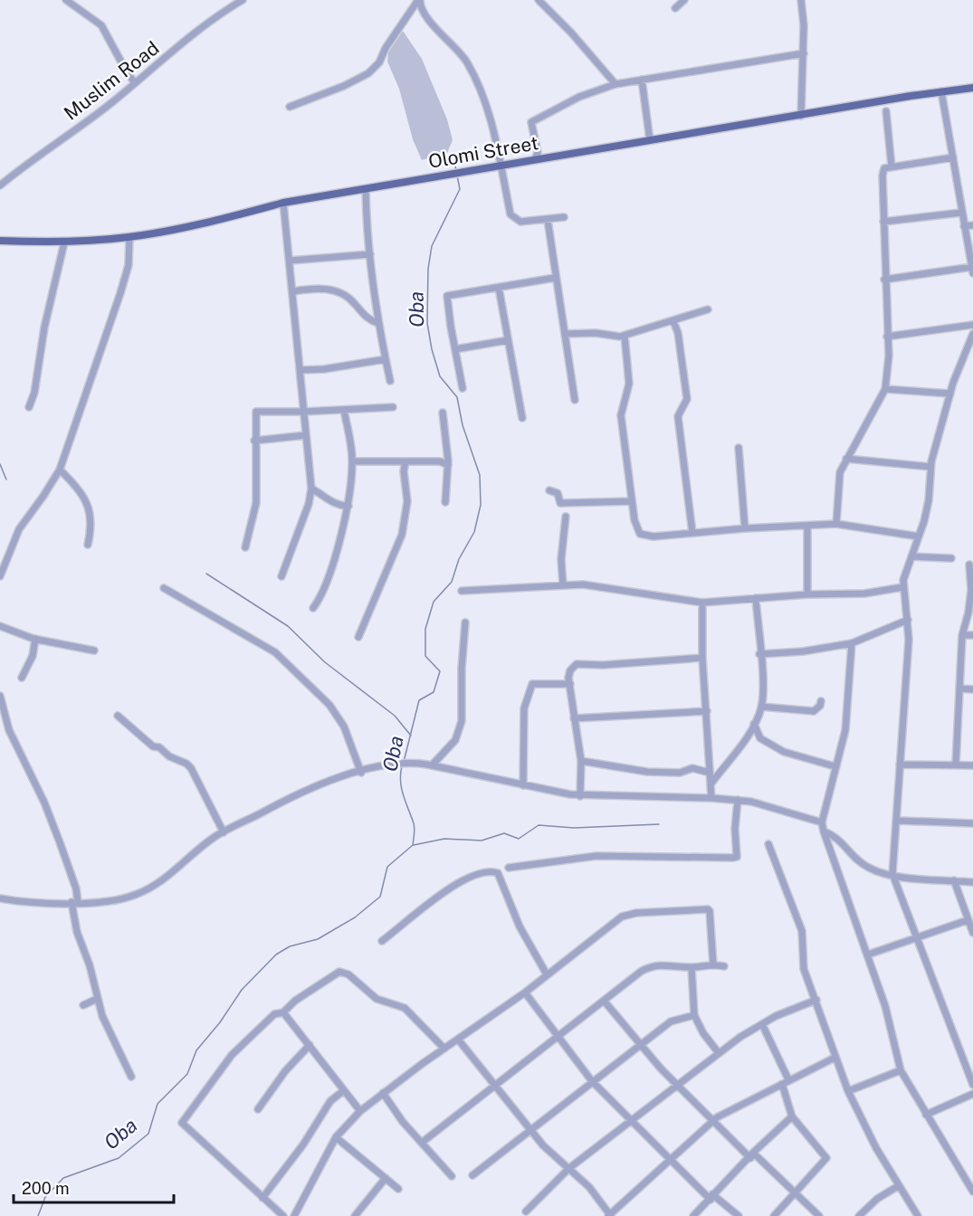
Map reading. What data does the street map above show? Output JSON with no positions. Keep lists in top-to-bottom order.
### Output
{
  "streets": {
    "main road": ["Olomi Street"],
    "street": ["Muslim Road"]
  },
  "water": ["Oba"],
  "scale_bar": "200 m"
}
